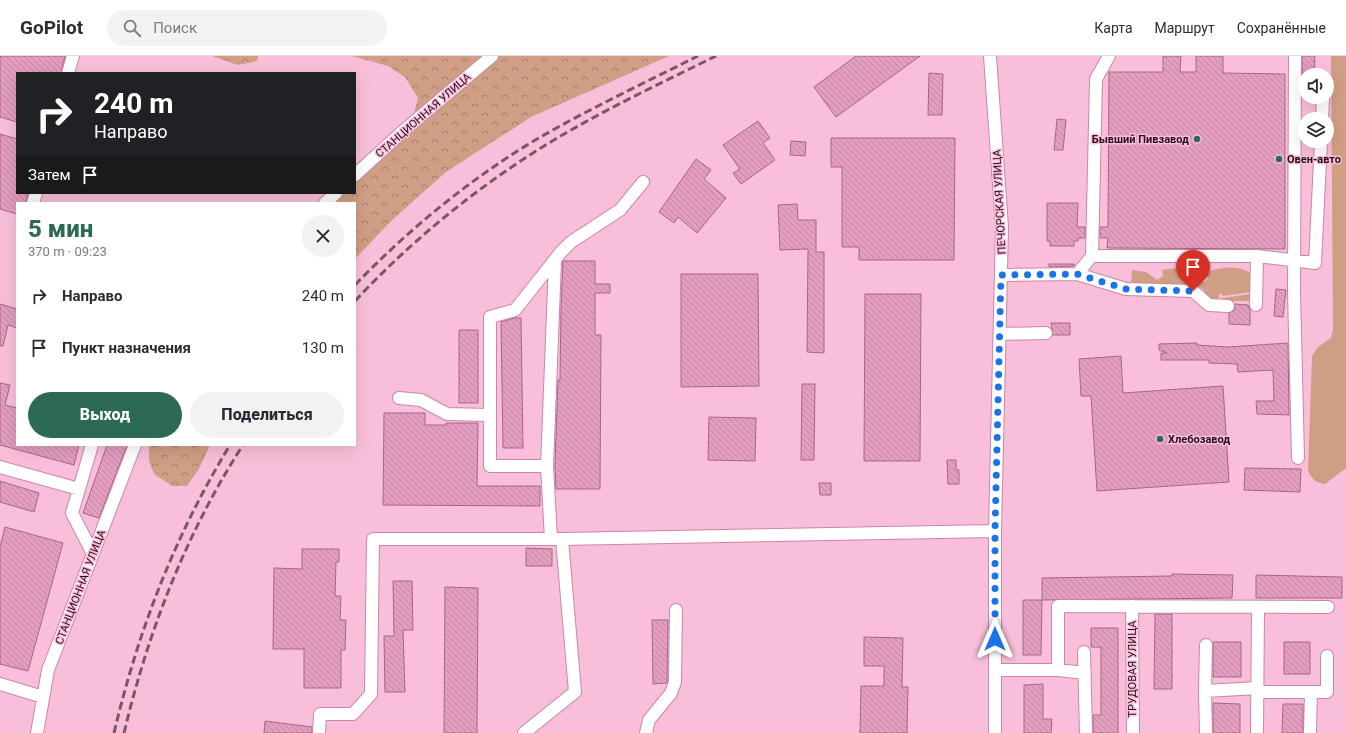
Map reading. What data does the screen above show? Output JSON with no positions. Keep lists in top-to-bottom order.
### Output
{
  "streets": {
    "street": ["СТАНЦИОННАЯ УЛИЦА", "ПЕЧОРСКАЯ УЛИЦА", "ТРУДОВАЯ УЛИЦА"]
  },
  "places": ["Бывший Пивзавод", "Овен-авто", "Хлебозавод"],
  "page": {
    "header": "GoPilot",
    "search": "Поиск",
    "nav": ["Карта", "Маршрут", "Сохранённые"],
    "turn": ["240 m", "Направо"],
    "then": "Затем",
    "heading": ["5 мин", "370 m · 09:23"],
    "list": [
      {
        "name": "Направо",
        "value": "240 m"
      },
      {
        "name": "Пункт назначения",
        "value": "130 m"
      }
    ],
    "buttons": ["Выход", "Поделиться"]
  }
}
